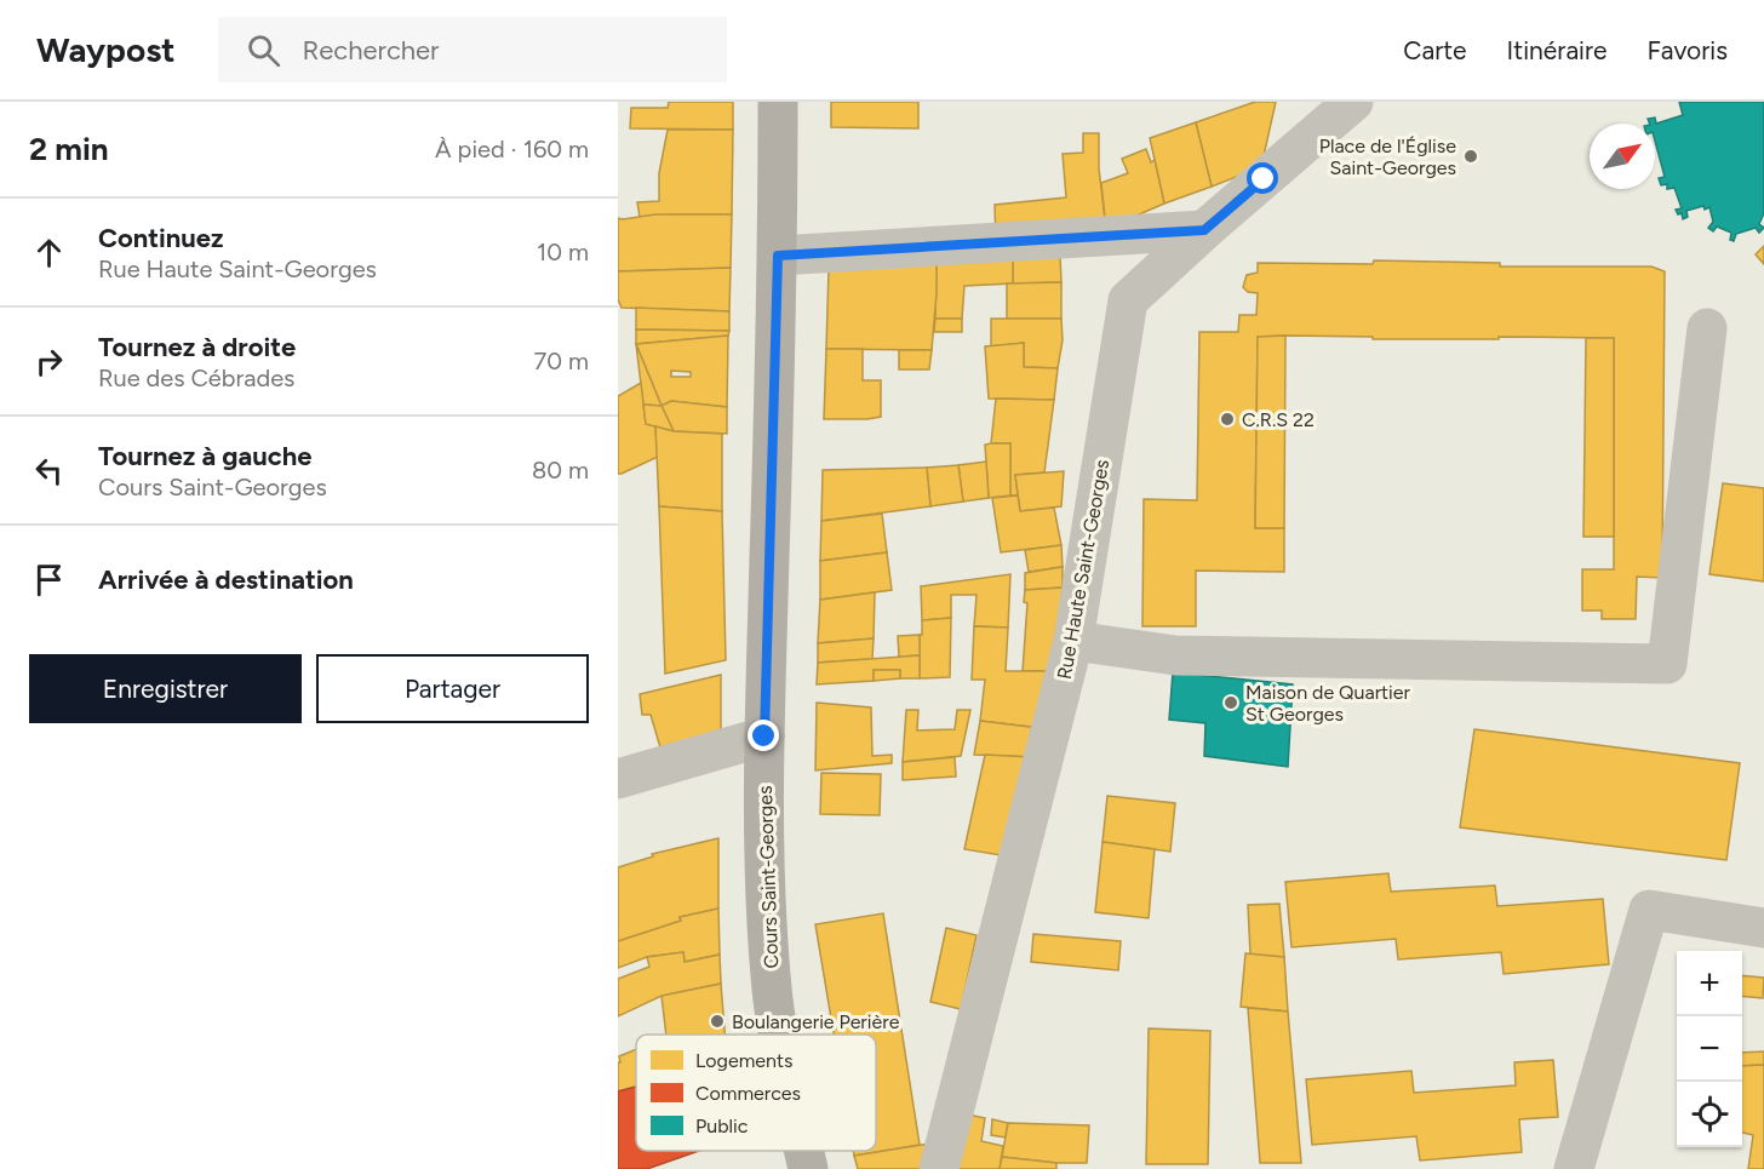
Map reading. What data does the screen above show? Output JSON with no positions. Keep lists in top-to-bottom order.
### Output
{
  "streets": {
    "main road": ["Cours Saint-Georges"],
    "street": ["Rue Haute Saint-Georges"]
  },
  "places": [
    "Place de l'Église Saint-Georges",
    "C.R.S 22",
    "Maison de Quartier St Georges",
    "Boulangerie Perière"
  ],
  "legend": ["Logements", "Commerces", "Public"],
  "north": "top right",
  "page": {
    "header": "Waypost",
    "search": "Rechercher",
    "nav": ["Carte", "Itinéraire", "Favoris"],
    "heading": ["2 min", "À pied · 160 m"],
    "list": [
      ["Continuez", "Rue Haute Saint-Georges", "10 m"],
      ["Tournez à droite", "Rue des Cébrades", "70 m"],
      ["Tournez à gauche", "Cours Saint-Georges", "80 m"],
      "Arrivée à destination"
    ],
    "buttons": ["Enregistrer", "Partager"],
    "map_buttons": ["+", "−"]
  }
}
